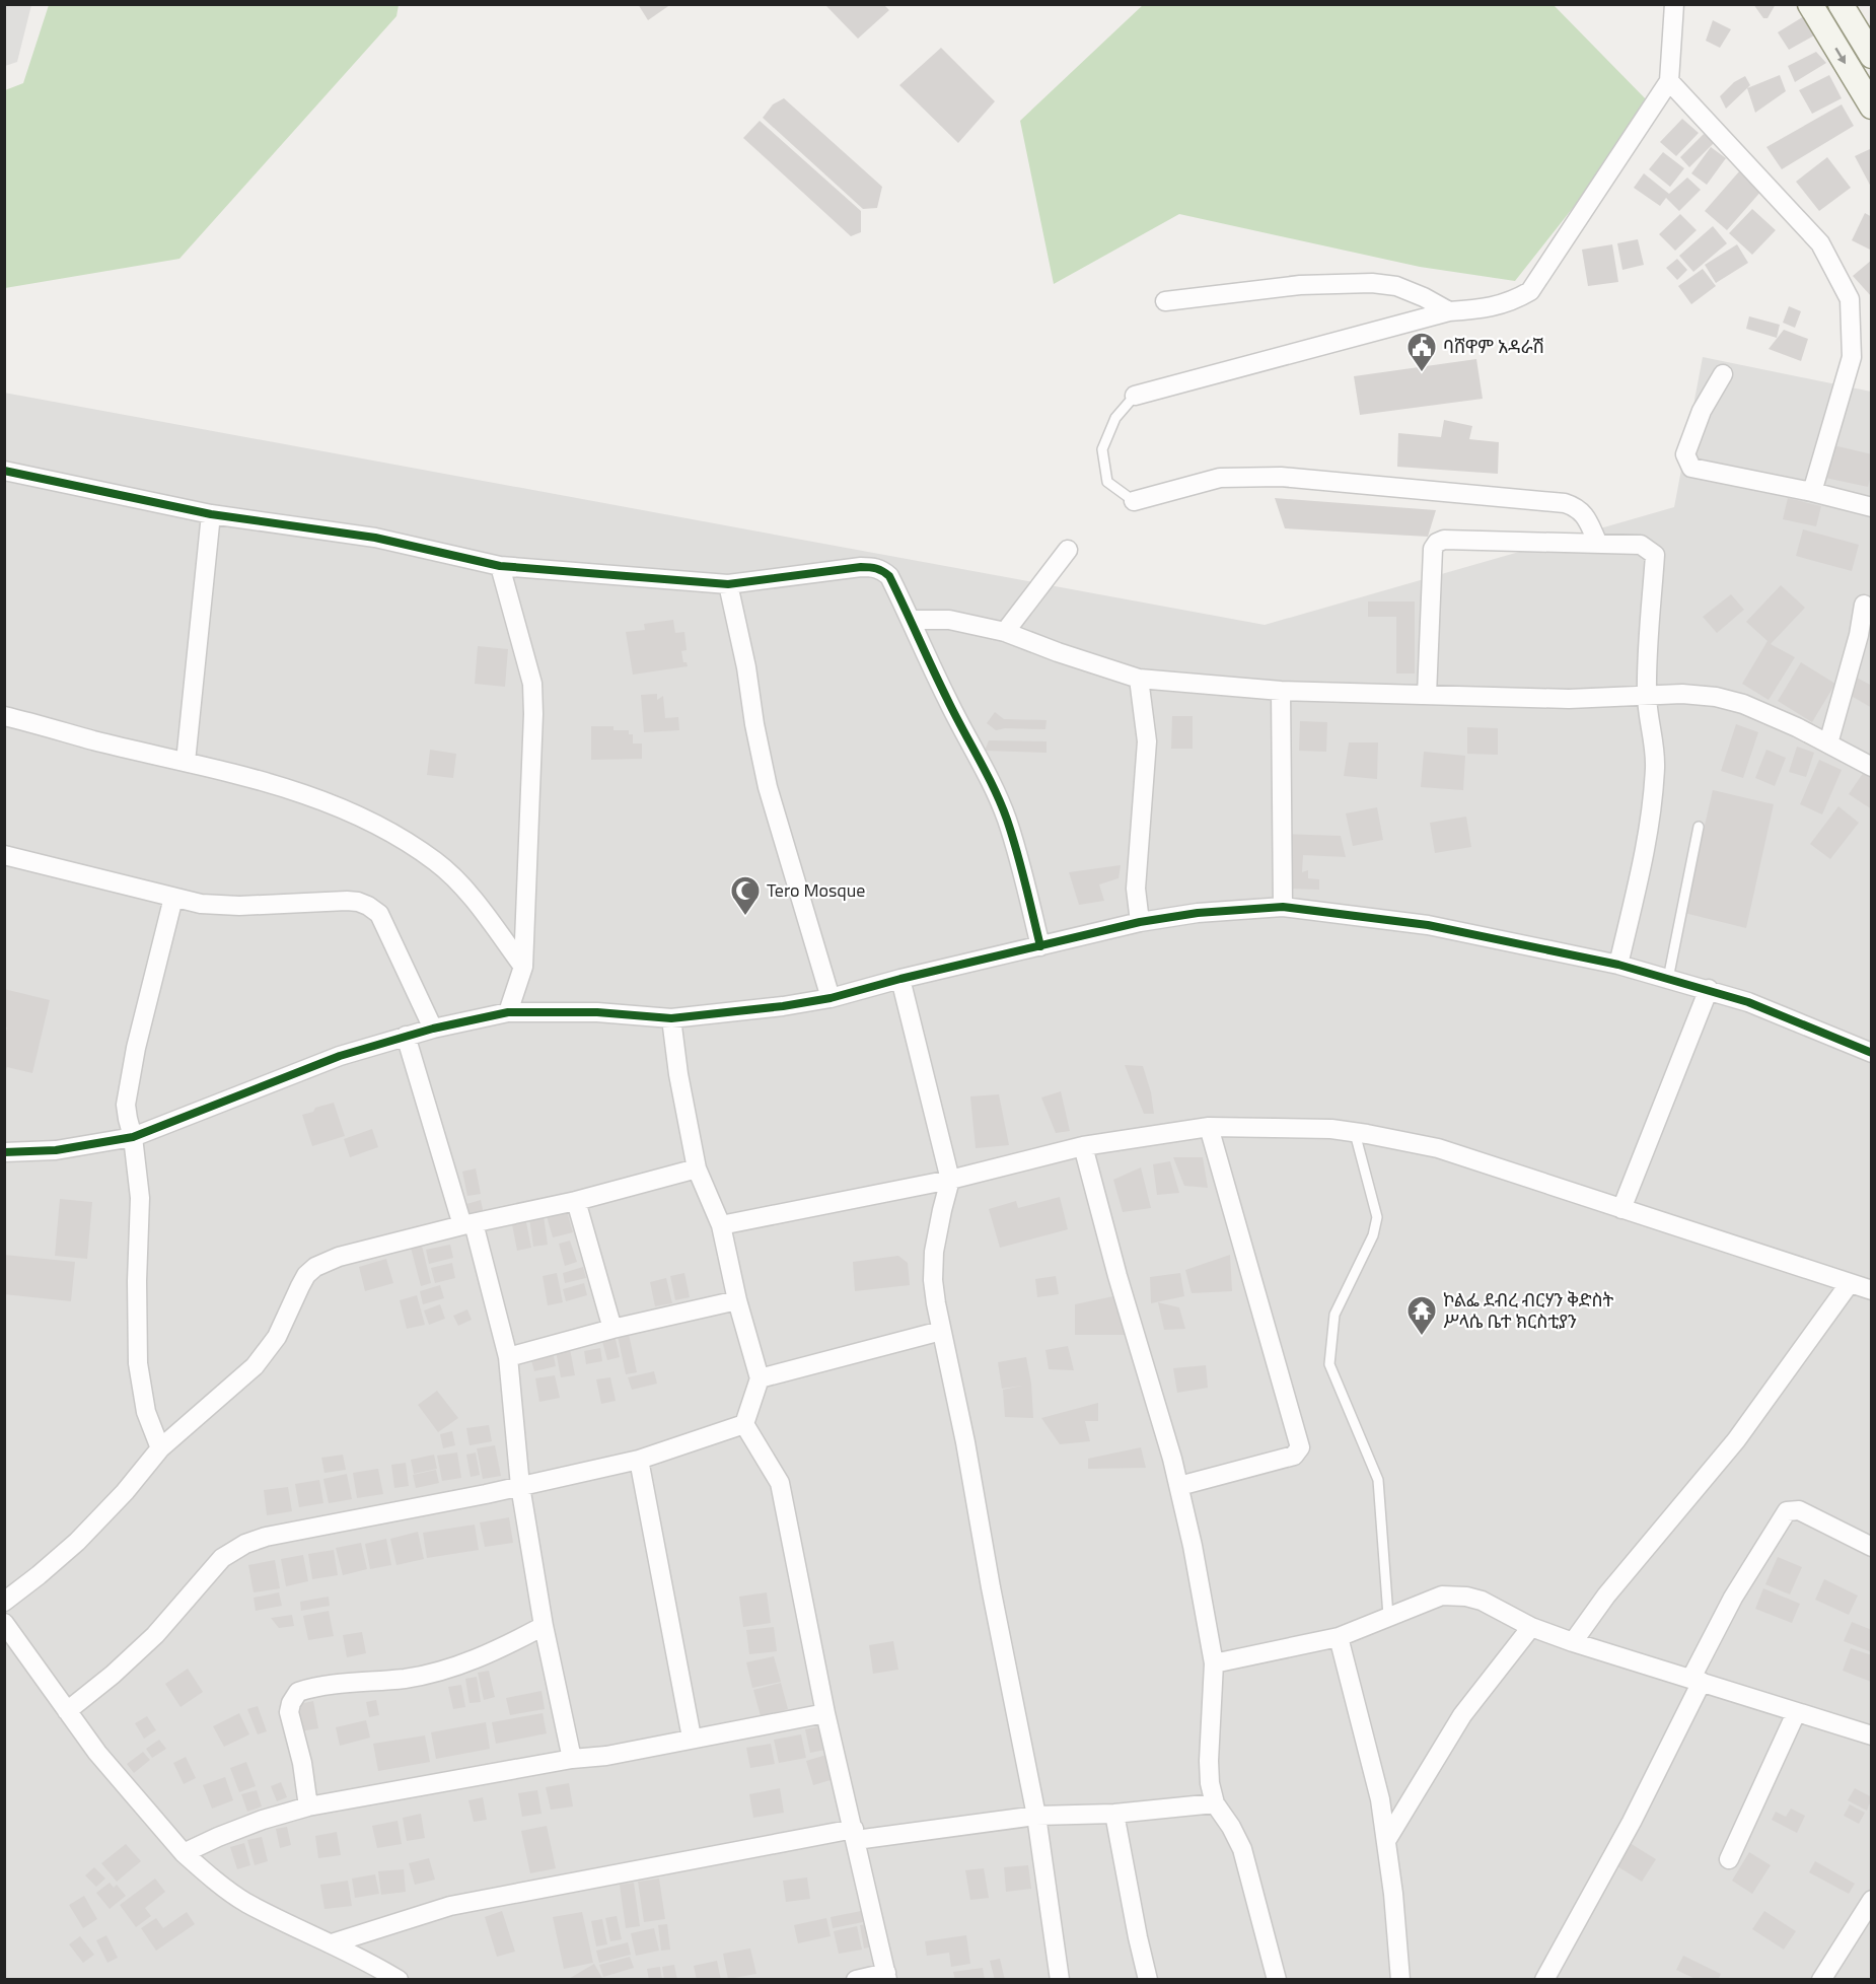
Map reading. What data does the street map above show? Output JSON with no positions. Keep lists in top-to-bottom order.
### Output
{
  "places": {
    "public building": ["ባሸዋም አዳራሽ"],
    "mosque": ["Tero Mosque"],
    "temple": ["ኮልፌ ደብረ ብርሃን ቅድስት ሥላሴ ቤተ ክርስቲያን"]
  }
}
